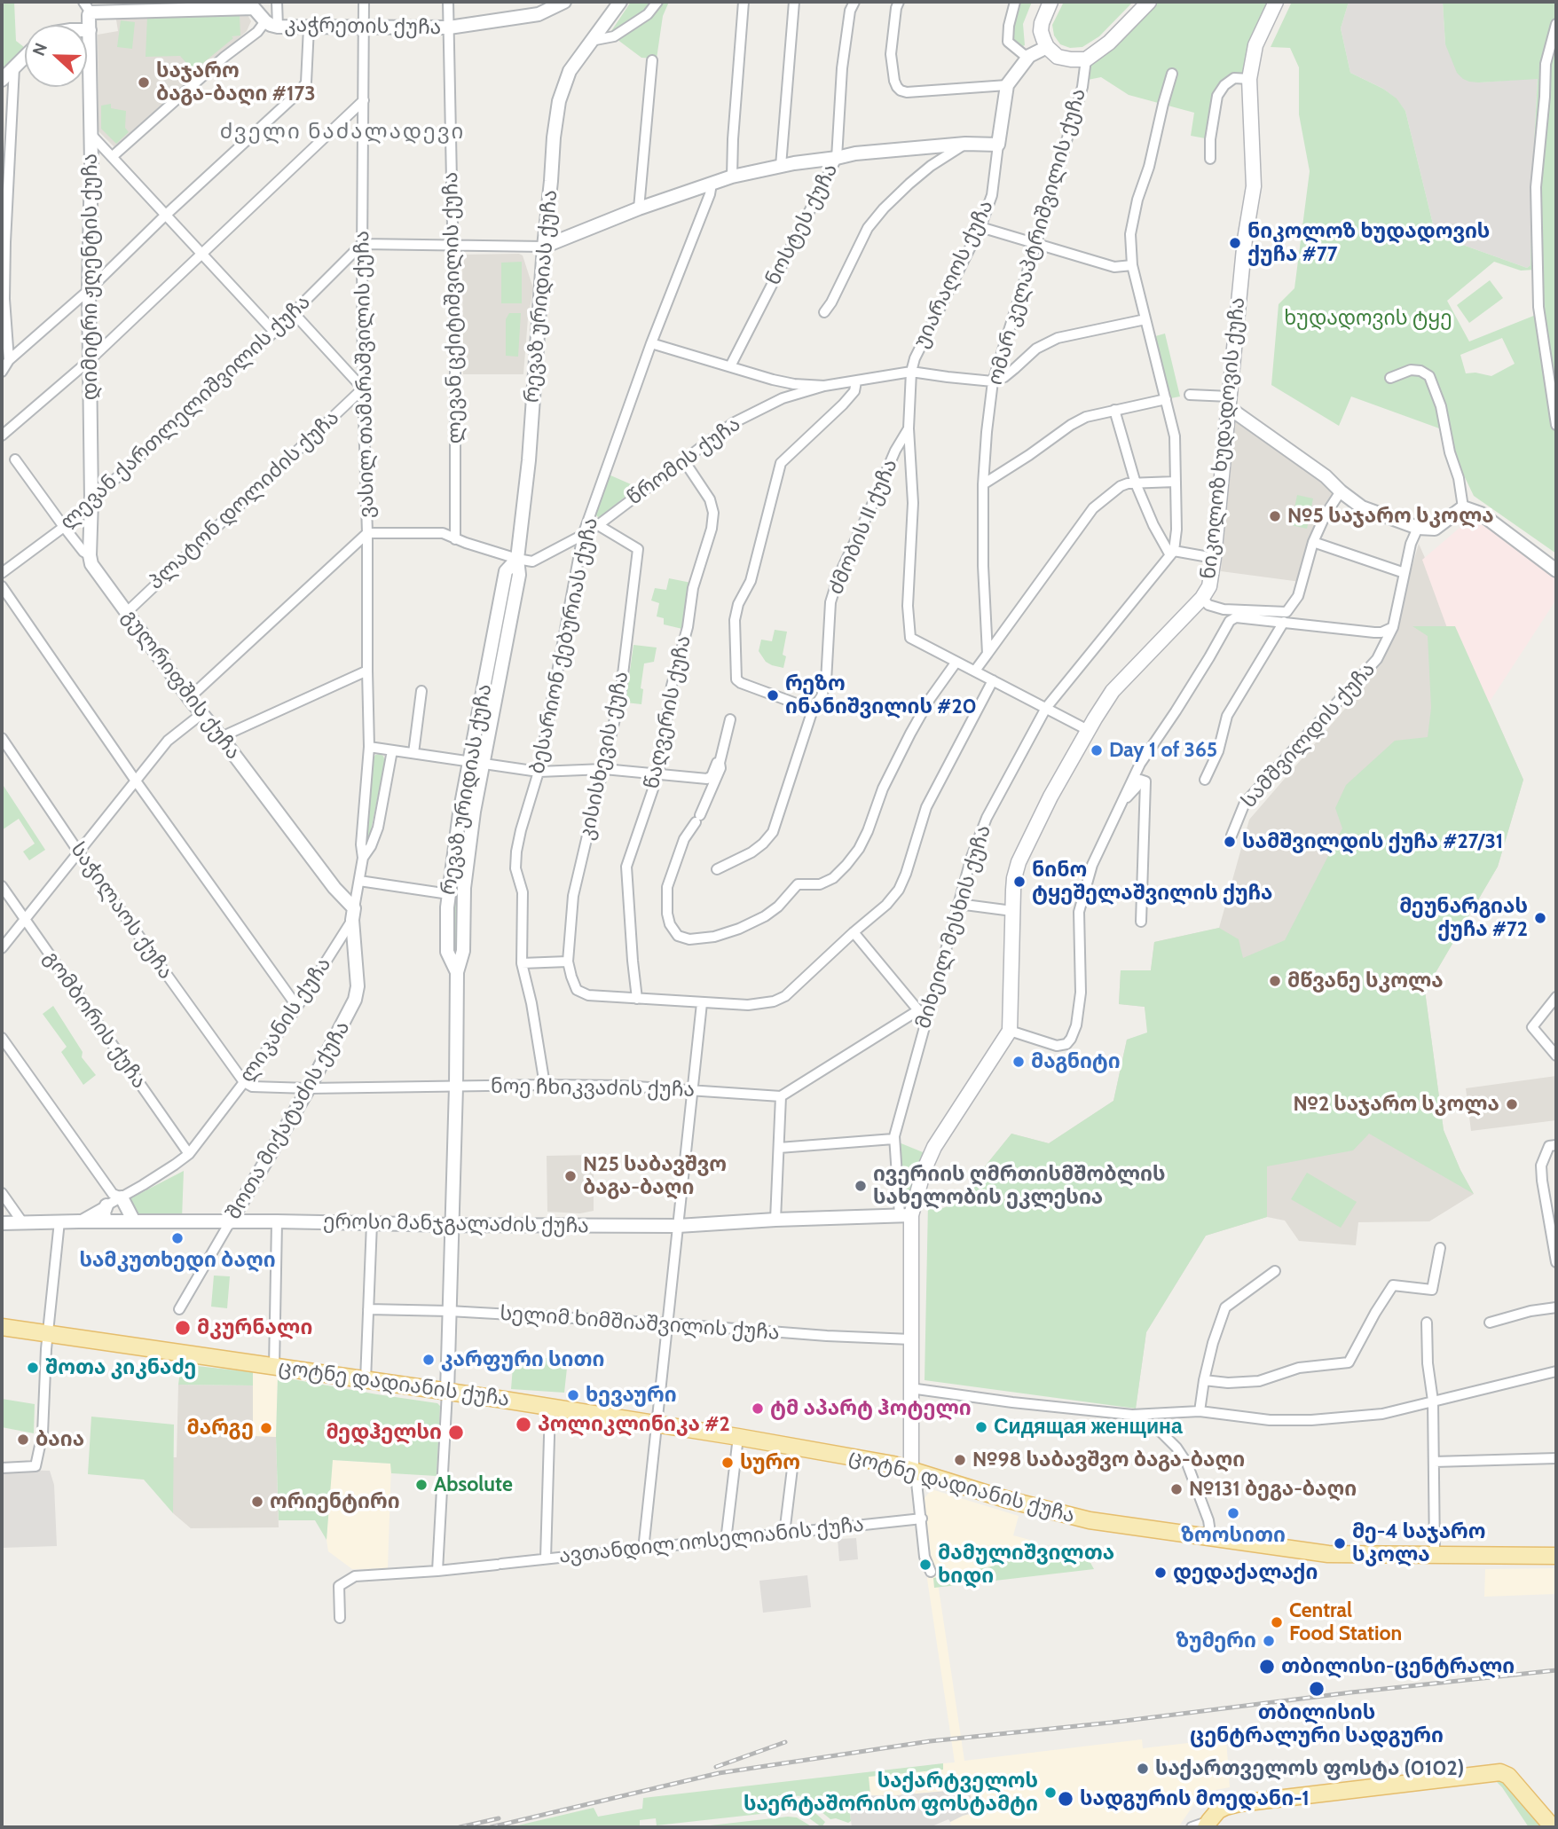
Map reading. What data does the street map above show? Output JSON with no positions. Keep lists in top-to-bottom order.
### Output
{
  "streets": {
    "main road": ["ნიკოლოზ ხუდადოვის ქუჩა", "ცოტნე დადიანის ქუჩა"],
    "street": [
      "კაჭრეთის ქუჩა",
      "ნოსტეს ქუჩა",
      "ომარ კელაპტრიშვილის ქუჩა",
      "უიარაღოს ქუჩა",
      "დიმიტრი ჟღენტის ქუჩა",
      "რევაზ ურიდიას ქუჩა",
      "ლევან ცქიტიშვილის ქუჩა",
      "ვასილ თამარაშვილის ქუჩა",
      "ლევან ქართლელიშვილის ქუჩა",
      "წრომის ქუჩა",
      "პლატონ დოლიძის ქუჩა",
      "ძმობის II ქუჩა",
      "ბესარიონ ქებურიას ქუჩა",
      "გულრიფშის ქუჩა",
      "წაღვერის ქუჩა",
      "სამშვილდის ქუჩა",
      "კისისხევის ქუჩა",
      "საჭილაოს ქუჩა",
      "მიხეილ მესხის ქუჩა",
      "გომბორის ქუჩა",
      "ლიკანის ქუჩა",
      "ნოე ჩხიკვაძის ქუჩა",
      "შოთა მიქატაძის ქუჩა",
      "ეროსი მანჯგალაძის ქუჩა",
      "სელიმ ხიმშიაშვილის ქუჩა",
      "ავთანდილ იოსელიანის ქუჩა"
    ]
  },
  "crossings": [
    ["კაჭრეთის ქუჩა", "დიმიტრი ჟღენტის ქუჩა"],
    ["კაჭრეთის ქუჩა", "ლევან ცქიტიშვილის ქუჩა"],
    ["კაჭრეთის ქუჩა", "ვასილ თამარაშვილის ქუჩა"],
    ["უიარაღოს ქუჩა", "ძმობის II ქუჩა"],
    ["დიმიტრი ჟღენტის ქუჩა", "ლევან ქართლელიშვილის ქუჩა"],
    ["დიმიტრი ჟღენტის ქუჩა", "გულრიფშის ქუჩა"],
    ["რევაზ ურიდიას ქუჩა", "წრომის ქუჩა"],
    ["რევაზ ურიდიას ქუჩა", "ნოე ჩხიკვაძის ქუჩა"],
    ["რევაზ ურიდიას ქუჩა", "ეროსი მანჯგალაძის ქუჩა"],
    ["რევაზ ურიდიას ქუჩა", "სელიმ ხიმშიაშვილის ქუჩა"],
    ["რევაზ ურიდიას ქუჩა", "ცოტნე დადიანის ქუჩა"],
    ["რევაზ ურიდიას ქუჩა", "ავთანდილ იოსელიანის ქუჩა"],
    ["ვასილ თამარაშვილის ქუჩა", "ლევან ქართლელიშვილის ქუჩა"],
    ["ვასილ თამარაშვილის ქუჩა", "პლატონ დოლიძის ქუჩა"],
    ["ვასილ თამარაშვილის ქუჩა", "ლიკანის ქუჩა"],
    ["ლევან ქართლელიშვილის ქუჩა", "გულრიფშის ქუჩა"],
    ["წრომის ქუჩა", "ბესარიონ ქებურიას ქუჩა"],
    ["წრომის ქუჩა", "წაღვერის ქუჩა"],
    ["წრომის ქუჩა", "კისისხევის ქუჩა"],
    ["პლატონ დოლიძის ქუჩა", "გულრიფშის ქუჩა"],
    ["ბესარიონ ქებურიას ქუჩა", "ნოე ჩხიკვაძის ქუჩა"],
    ["გულრიფშის ქუჩა", "ლიკანის ქუჩა"],
    ["გულრიფშის ქუჩა", "შოთა მიქატაძის ქუჩა"],
    ["საჭილაოს ქუჩა", "ლიკანის ქუჩა"],
    ["საჭილაოს ქუჩა", "ნოე ჩხიკვაძის ქუჩა"],
    ["მიხეილ მესხის ქუჩა", "ეროსი მანჯგალაძის ქუჩა"],
    ["გომბორის ქუჩა", "ლიკანის ქუჩა"],
    ["ლიკანის ქუჩა", "ნოე ჩხიკვაძის ქუჩა"],
    ["ლიკანის ქუჩა", "შოთა მიქატაძის ქუჩა"],
    ["ლიკანის ქუჩა", "ეროსი მანჯგალაძის ქუჩა"],
    ["ნოე ჩხიკვაძის ქუჩა", "შოთა მიქატაძის ქუჩა"],
    ["შოთა მიქატაძის ქუჩა", "ეროსი მანჯგალაძის ქუჩა"]
  ],
  "districts": ["ძველი ნაძალადევი"],
  "parks": ["ხუდადოვის ტყე"],
  "places": [
    "საჯარო ბაგა-ბაღი #173",
    "ნიკოლოზ ხუდადოვის ქუჩა #77",
    "№5 საჯარო სკოლა",
    "რეზო ინანიშვილის #20",
    "Day 1 of 365",
    "სამშვილდის ქუჩა #27/31",
    "ნინო ტყეშელაშვილის ქუჩა",
    "მეუნარგიას ქუჩა #72",
    "მწვანე სკოლა",
    "მაგნიტი",
    "№2 საჯარო სკოლა",
    "N25 საბავშვო ბაგა-ბაღი",
    "ივერიის ღმრთისმშობლის სახელობის ეკლესია",
    "სამკუთხედი ბაღი",
    "მკურნალი",
    "კარფური სითი",
    "შოთა კიკნაძე",
    "ხევაური",
    "ტმ აპარტ ჰოტელი",
    "პოლიკლინიკა #2",
    "Сидящая женщина",
    "მარგე",
    "მედჰელსი",
    "ბაია",
    "№98 საბავშვო ბაგა-ბაღი",
    "სურო",
    "Absolute",
    "№131 ბეგა-ბაღი",
    "ორიენტირი",
    "ზოოსითი",
    "მე-4 საჯარო სკოლა",
    "მამულიშვილთა ხიდი",
    "დედაქალაქი",
    "Central Food Station",
    "ზუმერი",
    "თბილისი-ცენტრალი",
    "თბილისის ცენტრალური სადგური",
    "საქართველოს ფოსტა (0102)",
    "საქარტველოს საერტაშორისო ფოსტამტი",
    "სადგურის მოედანი-1"
  ],
  "north": "left"
}
